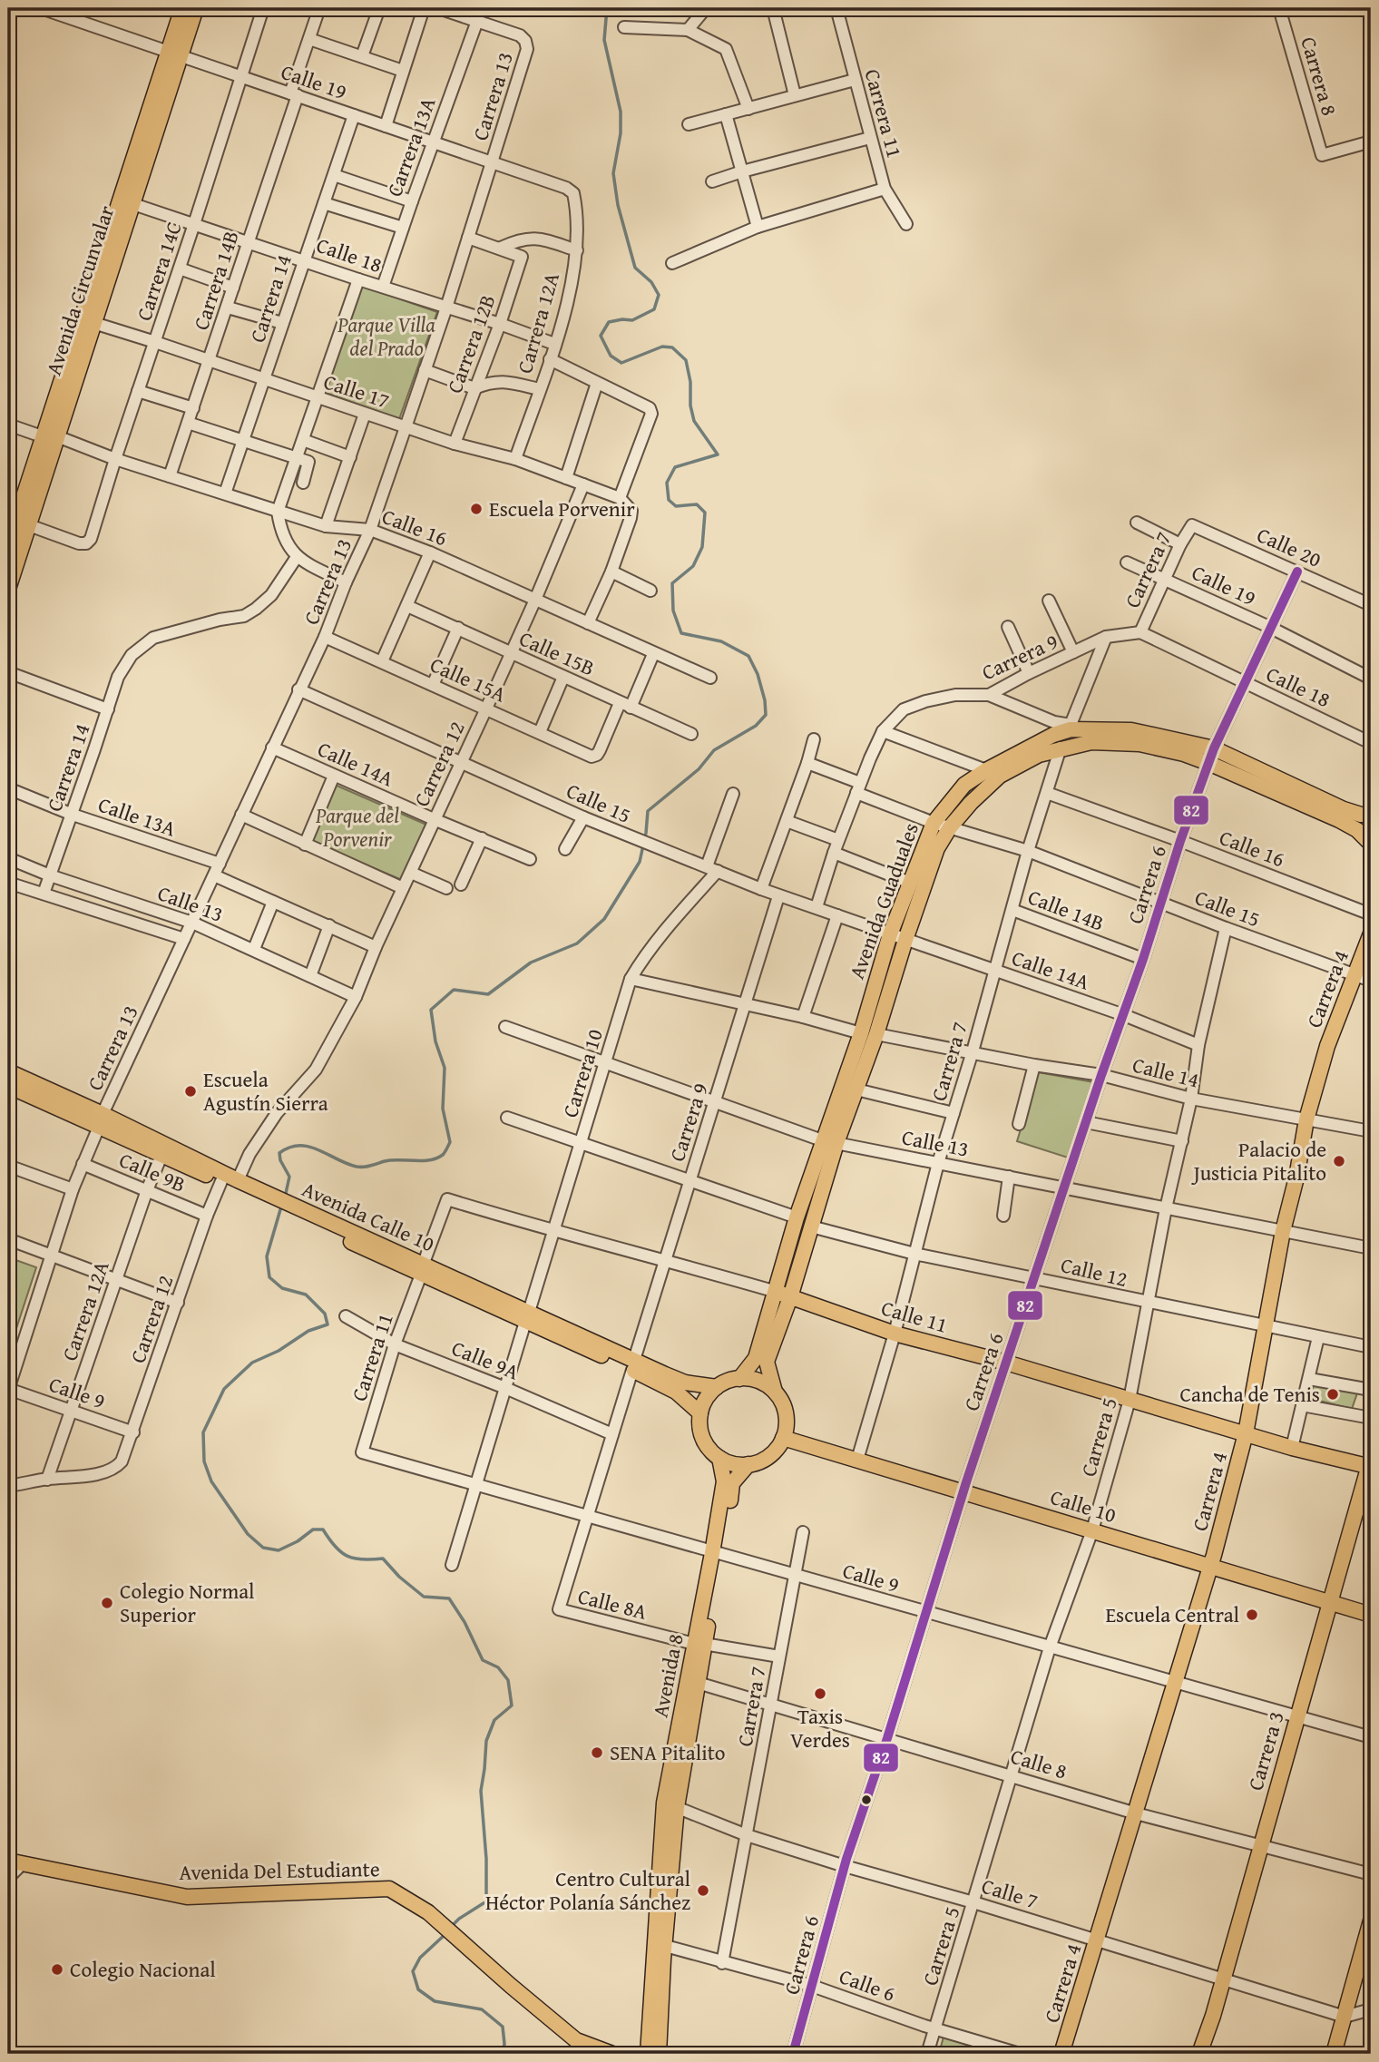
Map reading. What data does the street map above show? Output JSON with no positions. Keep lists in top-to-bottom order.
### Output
{
  "streets": {
    "highway": ["Avenida Circunvalar"],
    "main road": [
      "Avenida Guaduales",
      "Carrera 4",
      "Avenida Calle 10",
      "Calle 11",
      "Calle 10",
      "Avenida 8",
      "Carrera 3",
      "Avenida Del Estudiante"
    ],
    "street": [
      "Carrera 8",
      "Calle 19",
      "Carrera 13",
      "Carrera 11",
      "Carrera 13A",
      "Calle 18",
      "Carrera 14C",
      "Carrera 14B",
      "Carrera 14",
      "Carrera 12A",
      "Carrera 12B",
      "Calle 17",
      "Calle 16",
      "Calle 20",
      "Carrera 7",
      "Calle 15B",
      "Carrera 9",
      "Calle 15A",
      "Calle 14A",
      "Carrera 12",
      "Calle 15",
      "Calle 13A",
      "Carrera 6",
      "Calle 13",
      "Calle 14B",
      "Calle 14",
      "Carrera 10",
      "Calle 9B",
      "Calle 12",
      "Calle 9A",
      "Calle 9",
      "Carrera 5",
      "Calle 8A",
      "Calle 8",
      "Calle 7",
      "Calle 6"
    ]
  },
  "crossings": [
    ["Calle 19", "Carrera 13"],
    ["Calle 19", "Carrera 13A"],
    ["Calle 19", "Carrera 14C"],
    ["Calle 19", "Carrera 14B"],
    ["Calle 19", "Avenida Circunvalar"],
    ["Calle 19", "Carrera 14"],
    ["Calle 19", "Carrera 12A"],
    ["Calle 19", "Carrera 7"],
    ["Calle 19", "Carrera 6"],
    ["Carrera 13", "Carrera 13A"],
    ["Carrera 13", "Calle 18"],
    ["Carrera 13", "Calle 17"],
    ["Carrera 13", "Calle 16"],
    ["Carrera 13", "Calle 15A"],
    ["Carrera 13", "Calle 14A"],
    ["Carrera 13", "Calle 15"],
    ["Carrera 13", "Calle 13A"],
    ["Carrera 13", "Calle 13"],
    ["Carrera 13", "Calle 9B"],
    ["Carrera 13", "Avenida Calle 10"],
    ["Carrera 13", "Calle 9"],
    ["Carrera 11", "Avenida Calle 10"],
    ["Carrera 11", "Calle 11"],
    ["Carrera 11", "Calle 9A"],
    ["Carrera 11", "Calle 9"],
    ["Carrera 13A", "Calle 18"],
    ["Calle 18", "Carrera 14C"],
    ["Calle 18", "Carrera 14B"],
    ["Calle 18", "Avenida Circunvalar"],
    ["Calle 18", "Carrera 14"],
    ["Calle 18", "Carrera 12A"],
    ["Calle 18", "Carrera 12B"],
    ["Calle 18", "Carrera 7"],
    ["Calle 18", "Carrera 9"],
    ["Calle 18", "Carrera 6"],
    ["Carrera 14C", "Avenida Circunvalar"],
    ["Carrera 14C", "Calle 17"],
    ["Carrera 14C", "Calle 16"],
    ["Carrera 14B", "Calle 17"],
    ["Carrera 14B", "Calle 16"],
    ["Avenida Circunvalar", "Calle 17"],
    ["Avenida Circunvalar", "Calle 16"],
    ["Carrera 14", "Calle 17"],
    ["Carrera 14", "Calle 16"],
    ["Carrera 14", "Calle 13A"],
    ["Carrera 14", "Calle 13"],
    ["Carrera 12A", "Calle 17"],
    ["Carrera 12A", "Carrera 12"],
    ["Carrera 12A", "Calle 9B"],
    ["Carrera 12A", "Avenida Calle 10"],
    ["Carrera 12A", "Calle 9"],
    ["Carrera 12B", "Calle 17"],
    ["Calle 17", "Carrera 12"],
    ["Calle 16", "Carrera 7"],
    ["Calle 16", "Carrera 12"],
    ["Calle 16", "Carrera 6"],
    ["Calle 20", "Carrera 7"],
    ["Calle 20", "Carrera 6"],
    ["Carrera 7", "Carrera 9"],
    ["Carrera 7", "Calle 14A"],
    ["Carrera 7", "Calle 15"],
    ["Carrera 7", "Avenida Guaduales"],
    ["Carrera 7", "Calle 13"],
    ["Carrera 7", "Calle 14B"],
    ["Carrera 7", "Calle 14"],
    ["Carrera 7", "Calle 12"],
    ["Carrera 7", "Calle 11"],
    ["Carrera 7", "Calle 9"],
    ["Carrera 7", "Calle 10"],
    ["Carrera 7", "Calle 8A"],
    ["Carrera 7", "Calle 8"],
    ["Carrera 7", "Calle 7"],
    ["Carrera 7", "Calle 6"],
    ["Calle 15B", "Calle 15A"],
    ["Calle 15B", "Carrera 12"],
    ["Carrera 9", "Calle 15"],
    ["Carrera 9", "Calle 13"],
    ["Carrera 9", "Avenida Calle 10"],
    ["Carrera 9", "Calle 11"],
    ["Carrera 9", "Calle 9A"],
    ["Carrera 9", "Calle 9"],
    ["Carrera 9", "Calle 8A"],
    ["Calle 15A", "Carrera 12"],
    ["Calle 14A", "Carrera 12"],
    ["Calle 14A", "Calle 15"],
    ["Calle 14A", "Carrera 6"],
    ["Calle 14A", "Avenida Guaduales"],
    ["Calle 14A", "Carrera 5"],
    ["Carrera 12", "Calle 15"],
    ["Carrera 12", "Calle 13A"],
    ["Carrera 12", "Calle 13"],
    ["Carrera 12", "Calle 9B"],
    ["Carrera 12", "Avenida Calle 10"],
    ["Carrera 12", "Calle 9"],
    ["Calle 15", "Carrera 6"],
    ["Calle 15", "Avenida Guaduales"],
    ["Calle 15", "Carrera 4"],
    ["Calle 15", "Carrera 10"],
    ["Calle 15", "Carrera 5"],
    ["Carrera 6", "Avenida Guaduales"],
    ["Carrera 6", "Calle 13"],
    ["Carrera 6", "Calle 14B"],
    ["Carrera 6", "Calle 14"],
    ["Carrera 6", "Calle 12"],
    ["Carrera 6", "Calle 11"],
    ["Carrera 6", "Calle 9"],
    ["Carrera 6", "Calle 10"],
    ["Carrera 6", "Calle 8"],
    ["Carrera 6", "Calle 7"],
    ["Carrera 6", "Calle 6"],
    ["Avenida Guaduales", "Calle 13"],
    ["Avenida Guaduales", "Calle 14"],
    ["Avenida Guaduales", "Avenida Calle 10"],
    ["Avenida Guaduales", "Calle 12"],
    ["Avenida Guaduales", "Calle 11"],
    ["Avenida Guaduales", "Calle 10"],
    ["Avenida Guaduales", "Avenida 8"],
    ["Calle 13", "Carrera 4"],
    ["Calle 13", "Carrera 10"],
    ["Calle 13", "Carrera 5"],
    ["Carrera 4", "Calle 14"],
    ["Carrera 4", "Calle 12"],
    ["Carrera 4", "Calle 11"],
    ["Carrera 4", "Calle 9"],
    ["Carrera 4", "Calle 10"],
    ["Carrera 4", "Calle 8"],
    ["Carrera 4", "Calle 7"],
    ["Calle 14", "Carrera 5"],
    ["Carrera 10", "Avenida Calle 10"],
    ["Carrera 10", "Calle 11"],
    ["Carrera 10", "Calle 9A"],
    ["Carrera 10", "Calle 9"],
    ["Avenida Calle 10", "Calle 10"],
    ["Avenida Calle 10", "Avenida 8"],
    ["Calle 12", "Carrera 5"],
    ["Calle 11", "Carrera 5"],
    ["Calle 11", "Carrera 3"],
    ["Calle 9", "Carrera 5"],
    ["Calle 9", "Avenida 8"],
    ["Calle 9", "Carrera 3"],
    ["Carrera 5", "Calle 10"],
    ["Carrera 5", "Calle 8"],
    ["Carrera 5", "Calle 7"],
    ["Carrera 5", "Calle 6"],
    ["Calle 10", "Avenida 8"],
    ["Calle 10", "Carrera 3"],
    ["Calle 8A", "Avenida 8"],
    ["Avenida 8", "Calle 8"],
    ["Avenida 8", "Calle 7"],
    ["Avenida 8", "Calle 6"],
    ["Carrera 3", "Calle 8"],
    ["Carrera 3", "Calle 7"]
  ],
  "parks": ["Parque Villa del Prado", "Parque del Porvenir"],
  "places": [
    "Escuela Porvenir",
    "Escuela Agustín Sierra",
    "Palacio de Justicia Pitalito",
    "Cancha de Tenis",
    "Colegio Normal Superior",
    "Escuela Central",
    "Taxis Verdes",
    "SENA Pitalito",
    "Centro Cultural Héctor Polanía Sánchez",
    "Colegio Nacional"
  ],
  "lines": ["transit line 82"]
}
